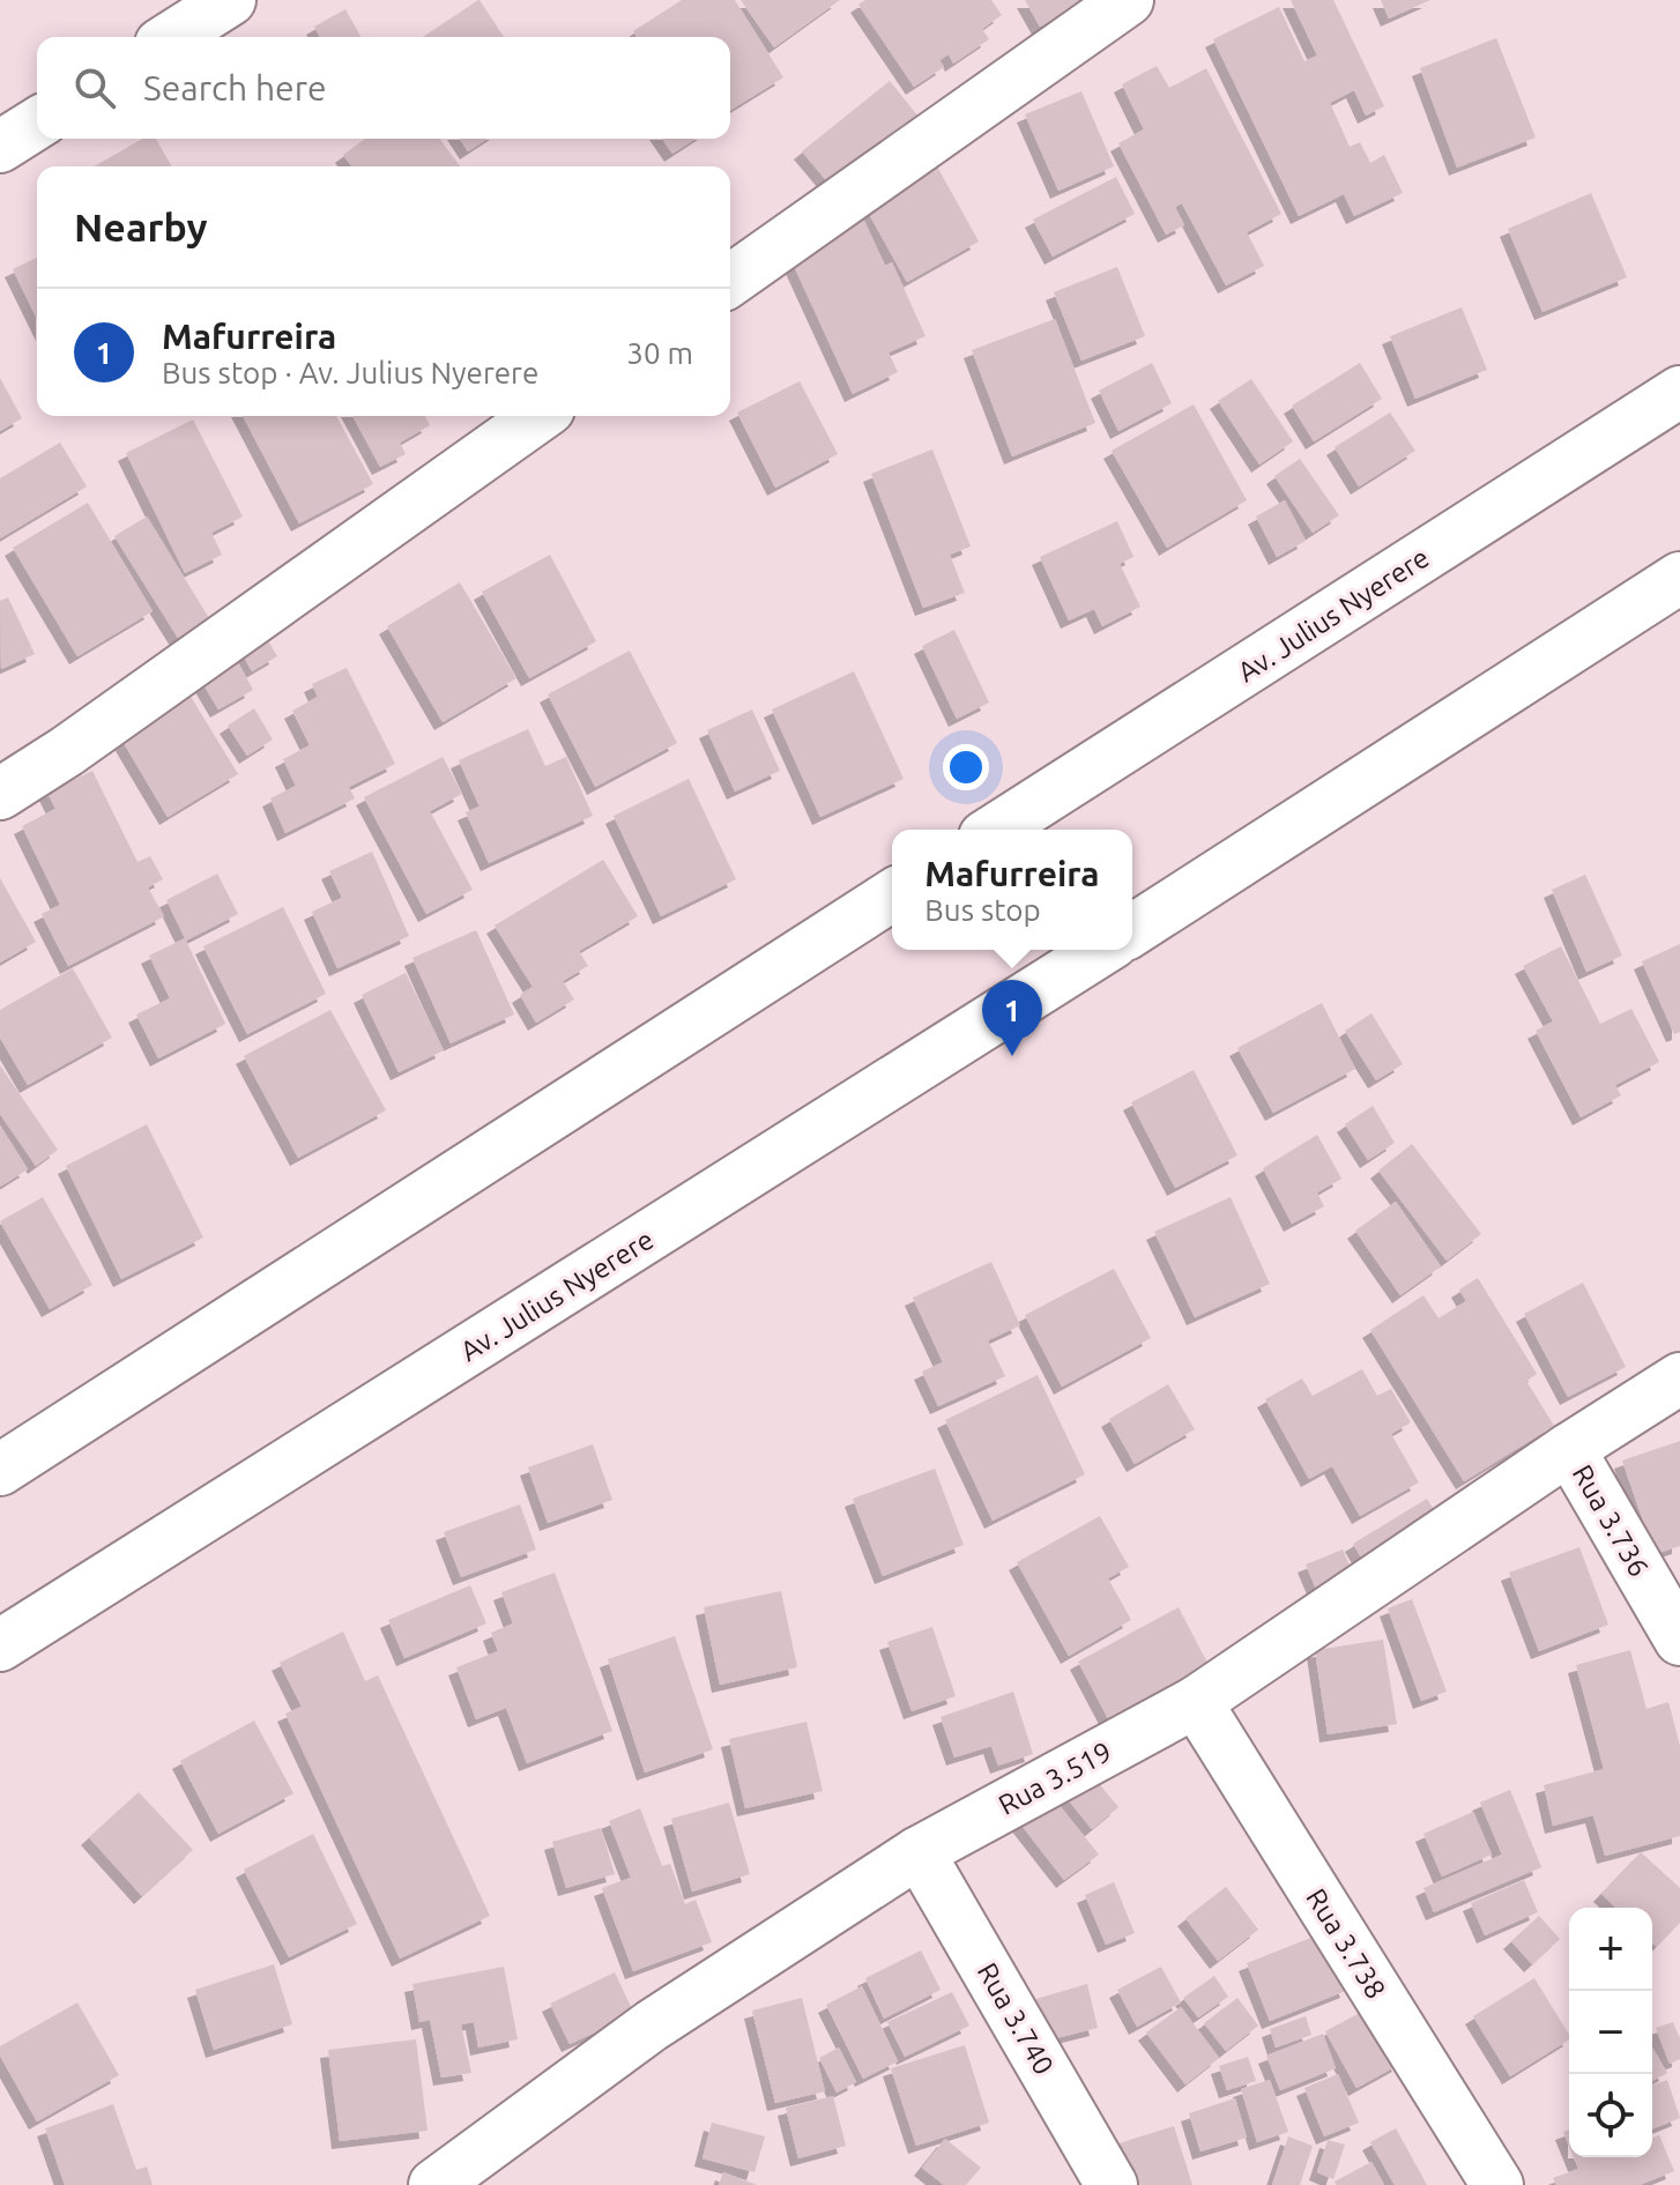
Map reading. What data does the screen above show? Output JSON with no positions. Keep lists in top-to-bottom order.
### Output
{
  "streets": {
    "street": [
      "Av. Julius Nyerere",
      "Rua 3.736",
      "Rua 3.519",
      "Rua 3.738",
      "Rua 3.740"
    ]
  },
  "crossings": [
    ["Rua 3.736", "Rua 3.519"],
    ["Rua 3.519", "Rua 3.738"],
    ["Rua 3.519", "Rua 3.740"]
  ],
  "page": {
    "search": "Search here",
    "heading": "Nearby",
    "list": [
      {
        "mark": "1",
        "name": "Mafurreira",
        "note": "Bus stop · Av. Julius Nyerere",
        "value": "30 m"
      }
    ],
    "popup": ["Mafurreira", "Bus stop"],
    "pins": "1",
    "map_buttons": ["+", "−"]
  }
}
